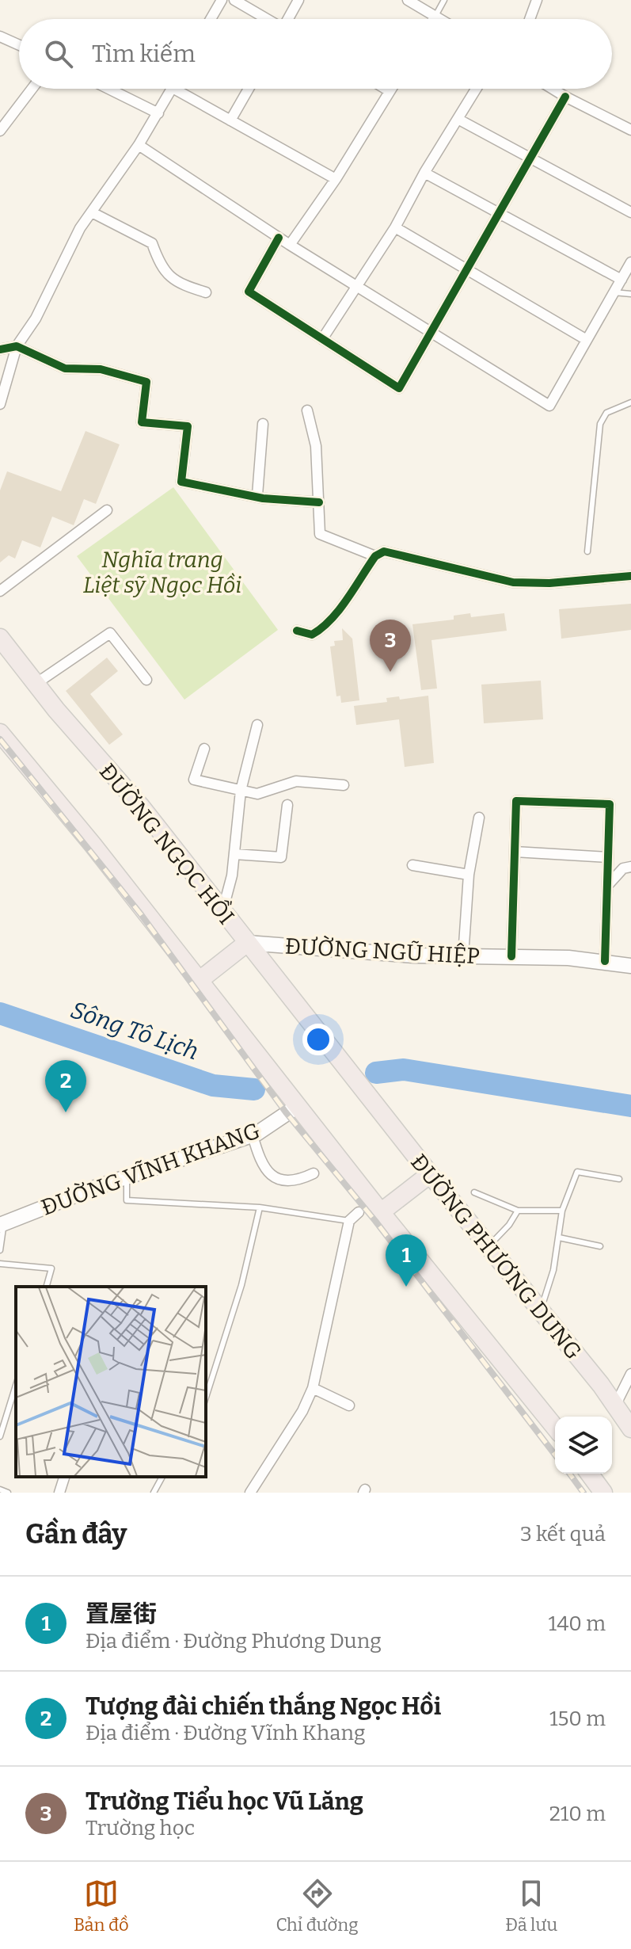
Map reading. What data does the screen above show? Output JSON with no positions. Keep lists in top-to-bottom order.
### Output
{
  "streets": {
    "highway": ["ĐƯỜNG NGỌC HỒI", "ĐƯỜNG PHƯƠNG DUNG"],
    "street": ["ĐƯỜNG NGŨ HIỆP", "ĐƯỜNG VĨNH KHANG"]
  },
  "crossings": [
    ["ĐƯỜNG NGỌC HỒI", "ĐƯỜNG NGŨ HIỆP"],
    ["ĐƯỜNG NGỌC HỒI", "ĐƯỜNG PHƯƠNG DUNG"]
  ],
  "water": ["Sông Tô Lịch"],
  "parks": ["Nghĩa trang Liệt sỹ Ngọc Hồi"],
  "page": {
    "search": "Tìm kiếm",
    "pins": ["3", "2", "1"],
    "heading": ["Gần đây", "3 kết quả"],
    "list": [
      {
        "mark": "1",
        "name": "置屋街",
        "note": "Địa điểm · Đường Phương Dung",
        "value": "140 m"
      },
      {
        "mark": "2",
        "name": "Tượng đài chiến thắng Ngọc Hồi",
        "note": "Địa điểm · Đường Vĩnh Khang",
        "value": "150 m"
      },
      {
        "mark": "3",
        "name": "Trường Tiểu học Vũ Lăng",
        "note": "Trường học",
        "value": "210 m"
      }
    ],
    "nav": ["Bản đồ", "Chỉ đường", "Đã lưu"]
  }
}
